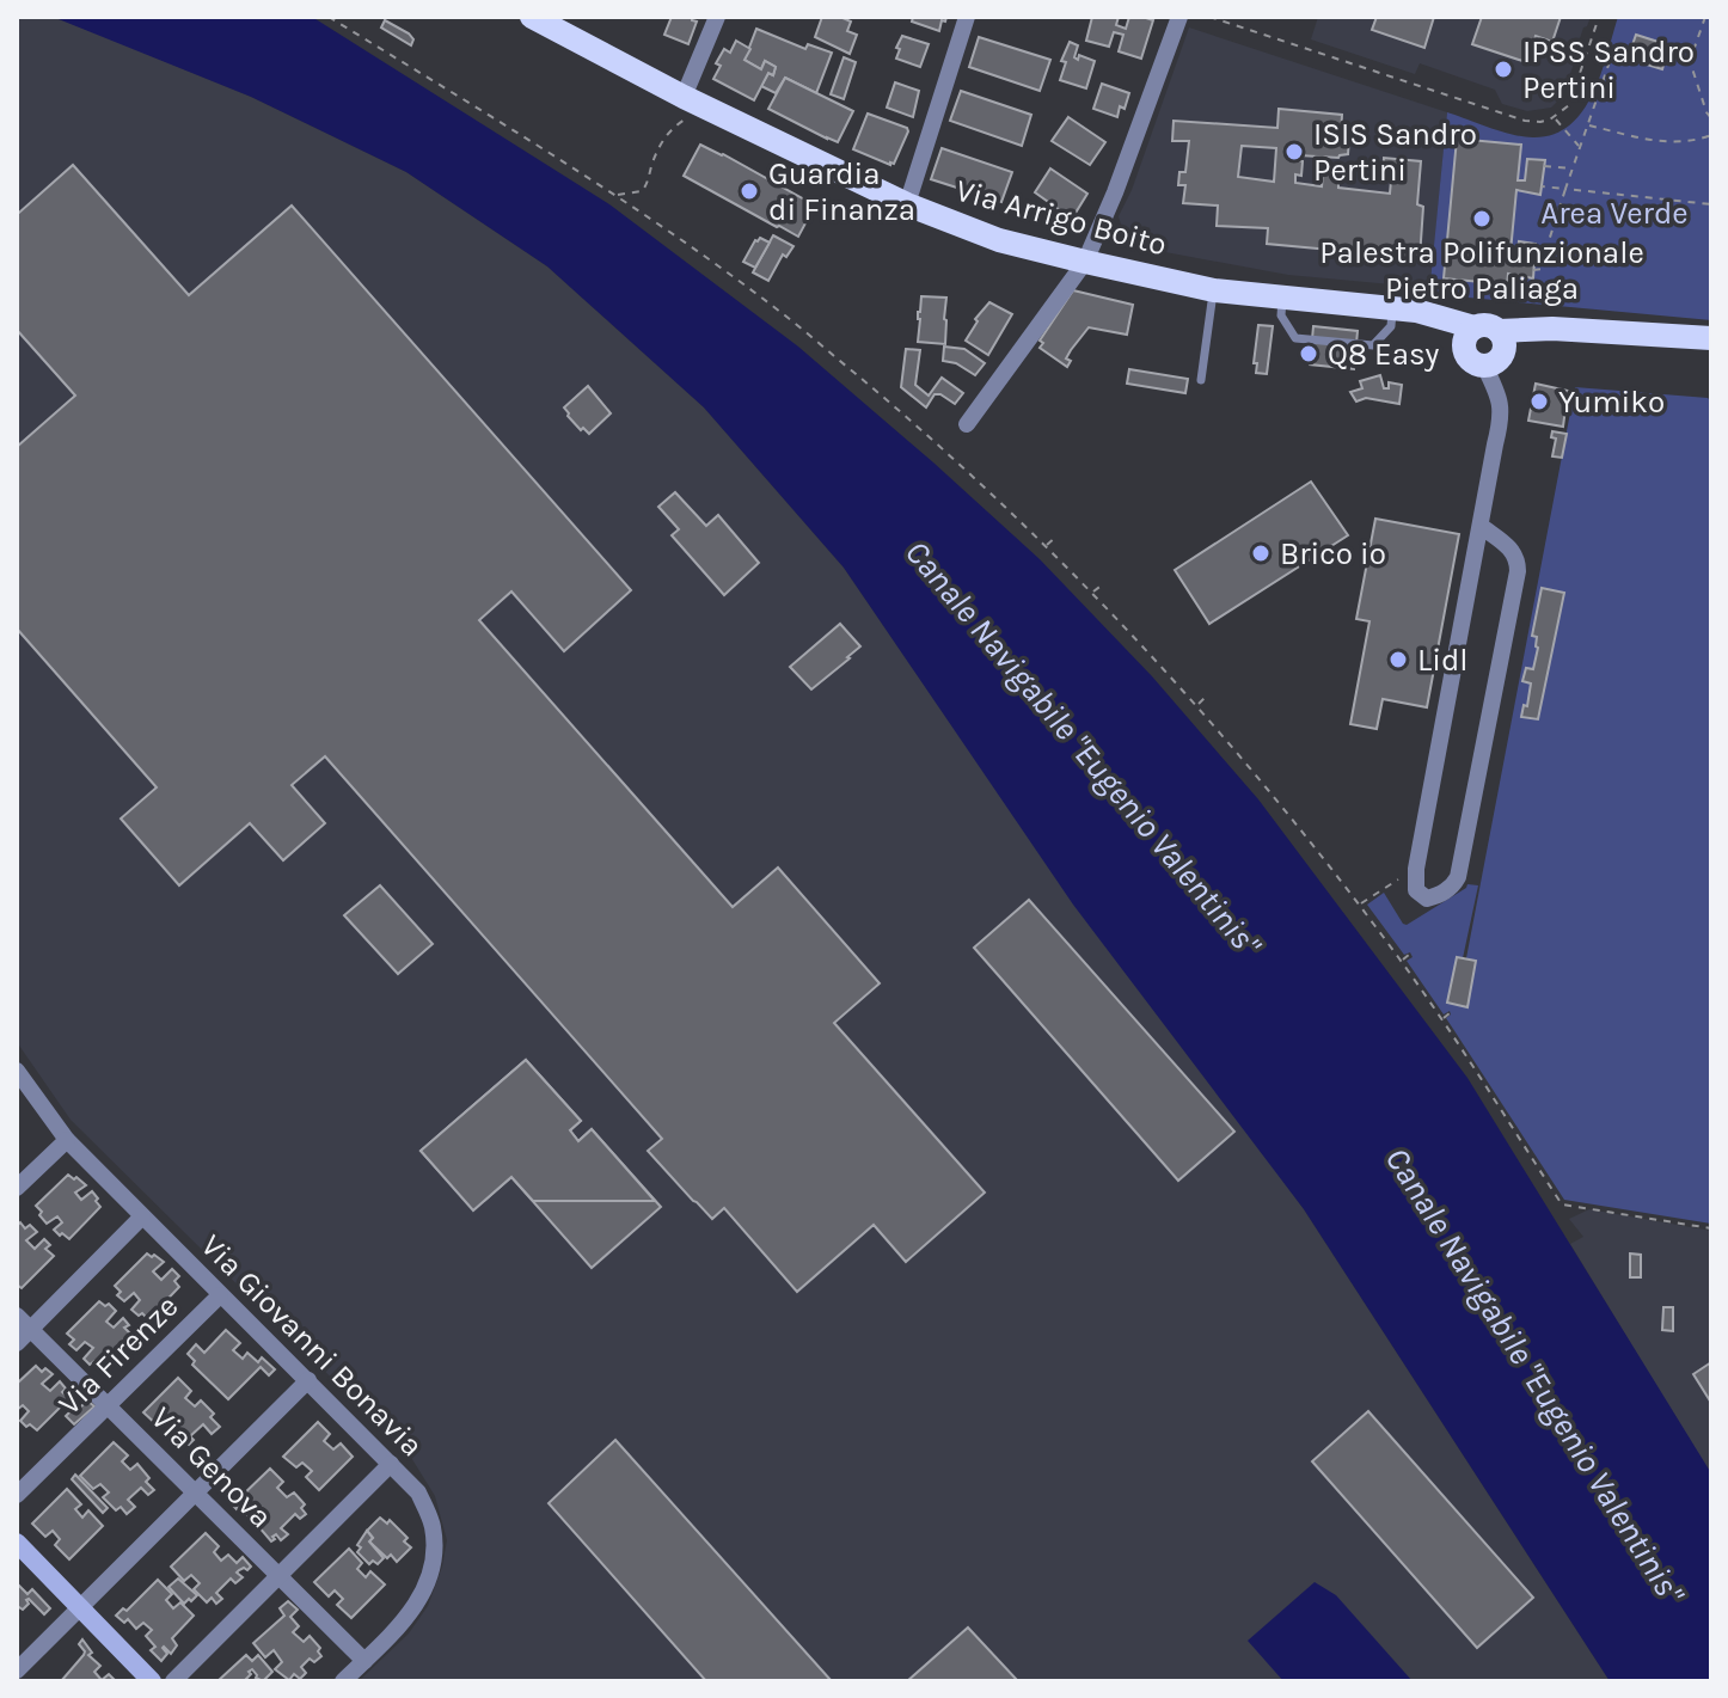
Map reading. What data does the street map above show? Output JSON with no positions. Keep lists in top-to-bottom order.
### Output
{
  "streets": {
    "main road": ["Via Arrigo Boito"],
    "street": ["Via Giovanni Bonavia", "Via Firenze", "Via Genova"]
  },
  "crossings": [
    ["Via Giovanni Bonavia", "Via Firenze"],
    ["Via Giovanni Bonavia", "Via Genova"],
    ["Via Firenze", "Via Genova"]
  ],
  "water": ["Canale Navigabile \"Eugenio Valentinis\""],
  "parks": ["Area Verde"],
  "places": [
    "IPSS Sandro Pertini",
    "ISIS Sandro Pertini",
    "Guardia di Finanza",
    "Palestra Polifunzionale Pietro Paliaga",
    "Q8 Easy",
    "Yumiko",
    "Brico io",
    "Lidl"
  ]
}
